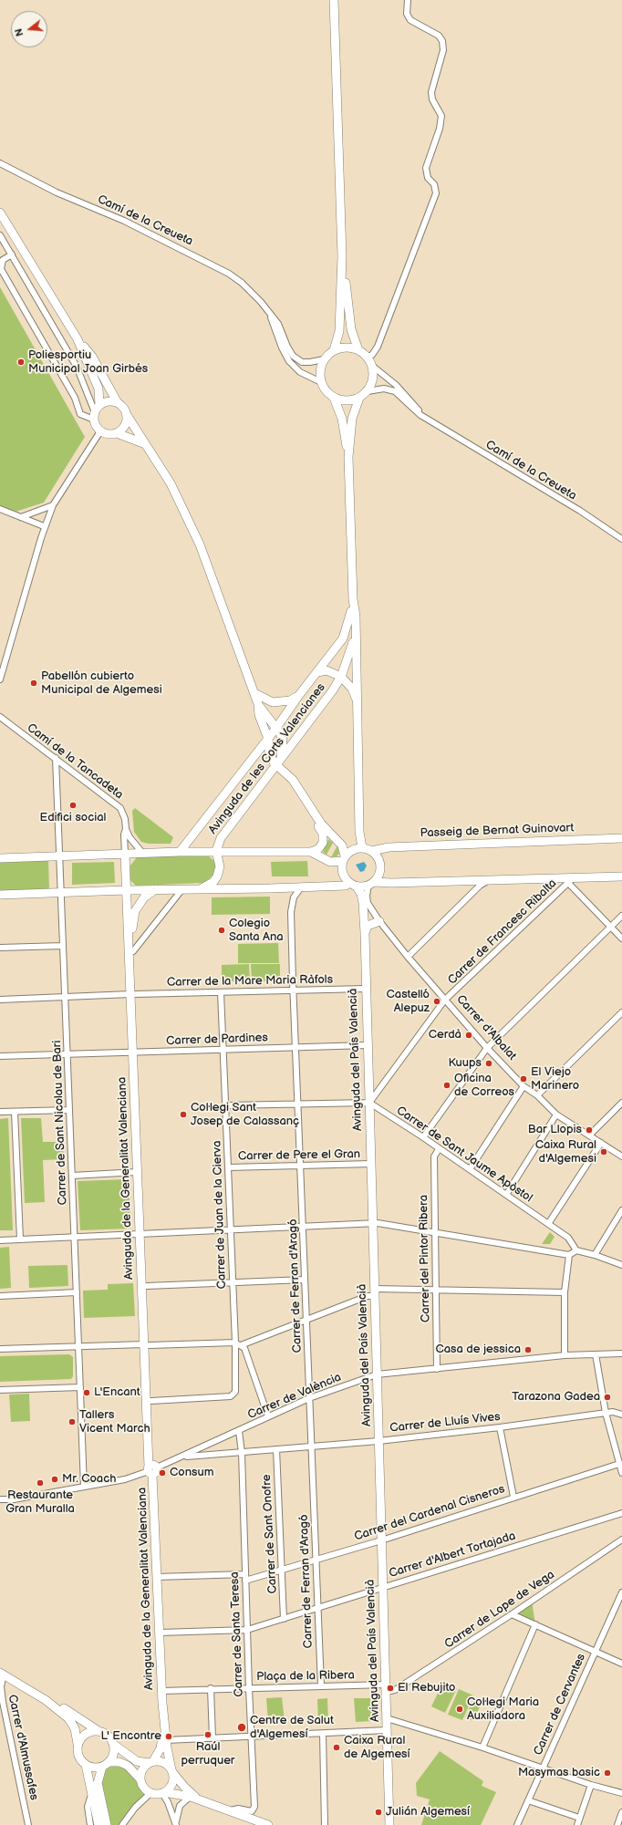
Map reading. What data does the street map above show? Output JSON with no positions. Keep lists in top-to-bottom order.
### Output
{
  "streets": {
    "street": [
      "Camí de la Creueta",
      "Avinguda de les Corts Valencianes",
      "Camí de la Tancadeta",
      "Passeig de Bernat Guinovart",
      "Carrer de Francesc Ribalta",
      "Carrer de la Mare Maria Ràfols",
      "Carrer d'Albalat",
      "Carrer de Pardines",
      "Avinguda del País Valencià",
      "Carrer de Sant Nicolau de Bari",
      "Carrer de Sant Jaume Apòstol",
      "Carrer de Pere el Gran",
      "Avinguda de la Generalitat Valenciana",
      "Carrer de Juan de la Cierva",
      "Carrer del Pintor Ribera",
      "Carrer de Ferran d'Aragó",
      "Carrer de València",
      "Carrer de Lluís Vives",
      "Carrer del Cardenal Cisneros",
      "Carrer de Sant Onofre",
      "Carrer d'Albert Tortajada",
      "Carrer de Lope de Vega",
      "Carrer de Santa Teresa",
      "Plaça de la Ribera",
      "Carrer de Cervantes",
      "Carrer d'Almussafes"
    ]
  },
  "crossings": [
    ["Camí de la Tancadeta", "Carrer de Sant Nicolau de Bari"],
    ["Passeig de Bernat Guinovart", "Carrer d'Albalat"],
    ["Passeig de Bernat Guinovart", "Avinguda del País Valencià"],
    ["Carrer de Francesc Ribalta", "Carrer d'Albalat"],
    ["Carrer de Francesc Ribalta", "Avinguda del País Valencià"],
    ["Carrer de Francesc Ribalta", "Carrer de Sant Jaume Apòstol"],
    ["Carrer de la Mare Maria Ràfols", "Avinguda del País Valencià"],
    ["Carrer de la Mare Maria Ràfols", "Carrer de Sant Nicolau de Bari"],
    ["Carrer de la Mare Maria Ràfols", "Avinguda de la Generalitat Valenciana"],
    ["Carrer de la Mare Maria Ràfols", "Carrer de Juan de la Cierva"],
    ["Carrer de la Mare Maria Ràfols", "Carrer de Ferran d'Aragó"],
    ["Carrer d'Albalat", "Avinguda del País Valencià"],
    ["Carrer de Pardines", "Avinguda del País Valencià"],
    ["Carrer de Pardines", "Carrer de Sant Nicolau de Bari"],
    ["Carrer de Pardines", "Avinguda de la Generalitat Valenciana"],
    ["Carrer de Pardines", "Carrer de Juan de la Cierva"],
    ["Carrer de Pardines", "Carrer de Ferran d'Aragó"],
    ["Avinguda del País Valencià", "Carrer de Sant Jaume Apòstol"],
    ["Avinguda del País Valencià", "Carrer de Pere el Gran"],
    ["Avinguda del País Valencià", "Carrer de València"],
    ["Avinguda del País Valencià", "Carrer de Lluís Vives"],
    ["Avinguda del País Valencià", "Carrer del Cardenal Cisneros"],
    ["Avinguda del País Valencià", "Carrer d'Albert Tortajada"],
    ["Avinguda del País Valencià", "Carrer de Lope de Vega"],
    ["Avinguda del País Valencià", "Plaça de la Ribera"],
    ["Carrer de Sant Nicolau de Bari", "Carrer de València"],
    ["Carrer de Sant Jaume Apòstol", "Carrer del Pintor Ribera"],
    ["Carrer de Pere el Gran", "Carrer de Juan de la Cierva"],
    ["Carrer de Pere el Gran", "Carrer de Ferran d'Aragó"],
    ["Avinguda de la Generalitat Valenciana", "Carrer de Juan de la Cierva"],
    ["Avinguda de la Generalitat Valenciana", "Carrer de València"],
    ["Avinguda de la Generalitat Valenciana", "Carrer d'Albert Tortajada"],
    ["Avinguda de la Generalitat Valenciana", "Plaça de la Ribera"],
    ["Carrer del Pintor Ribera", "Carrer de València"],
    ["Carrer de Ferran d'Aragó", "Carrer de València"],
    ["Carrer de Ferran d'Aragó", "Carrer de Lluís Vives"],
    ["Carrer de Ferran d'Aragó", "Carrer del Cardenal Cisneros"],
    ["Carrer de Ferran d'Aragó", "Carrer d'Albert Tortajada"],
    ["Carrer de Ferran d'Aragó", "Plaça de la Ribera"],
    ["Carrer de València", "Carrer de Lluís Vives"],
    ["Carrer de València", "Carrer de Santa Teresa"],
    ["Carrer de Lluís Vives", "Carrer de Sant Onofre"],
    ["Carrer de Lluís Vives", "Carrer de Santa Teresa"],
    ["Carrer del Cardenal Cisneros", "Carrer de Sant Onofre"],
    ["Carrer del Cardenal Cisneros", "Carrer de Santa Teresa"],
    ["Carrer de Sant Onofre", "Carrer d'Albert Tortajada"],
    ["Carrer d'Albert Tortajada", "Carrer de Santa Teresa"],
    ["Carrer de Lope de Vega", "Plaça de la Ribera"],
    ["Carrer de Santa Teresa", "Plaça de la Ribera"]
  ],
  "places": [
    "Poliesportiu Municipal Joan Girbés",
    "Pabellón cubierto Municipal de Algemesi",
    "Edifici social",
    "Colegio Santa Ana",
    "Castelló Alepuz",
    "Cerdà",
    "Kuups",
    "El Viejo Marinero",
    "Oficina de Correos",
    "Col·legi Sant Josep de Calassanç",
    "Bar Llopis",
    "Caixa Rural d'Algemesi",
    "Casa de jessica",
    "L'Encant",
    "Tarazona Gadea",
    "Tallers Vicent March",
    "Consum",
    "Mr. Coach",
    "Restaurante Gran Muralla",
    "El Rebujito",
    "Col·legi Maria Auxiliadora",
    "Centre de Salut d'Algemesí",
    "Raúl perruquer",
    "L' Encontre",
    "Caixa Rural de Algemesí",
    "Masymas basic",
    "Julián Algemesí"
  ],
  "north": "left"
}
